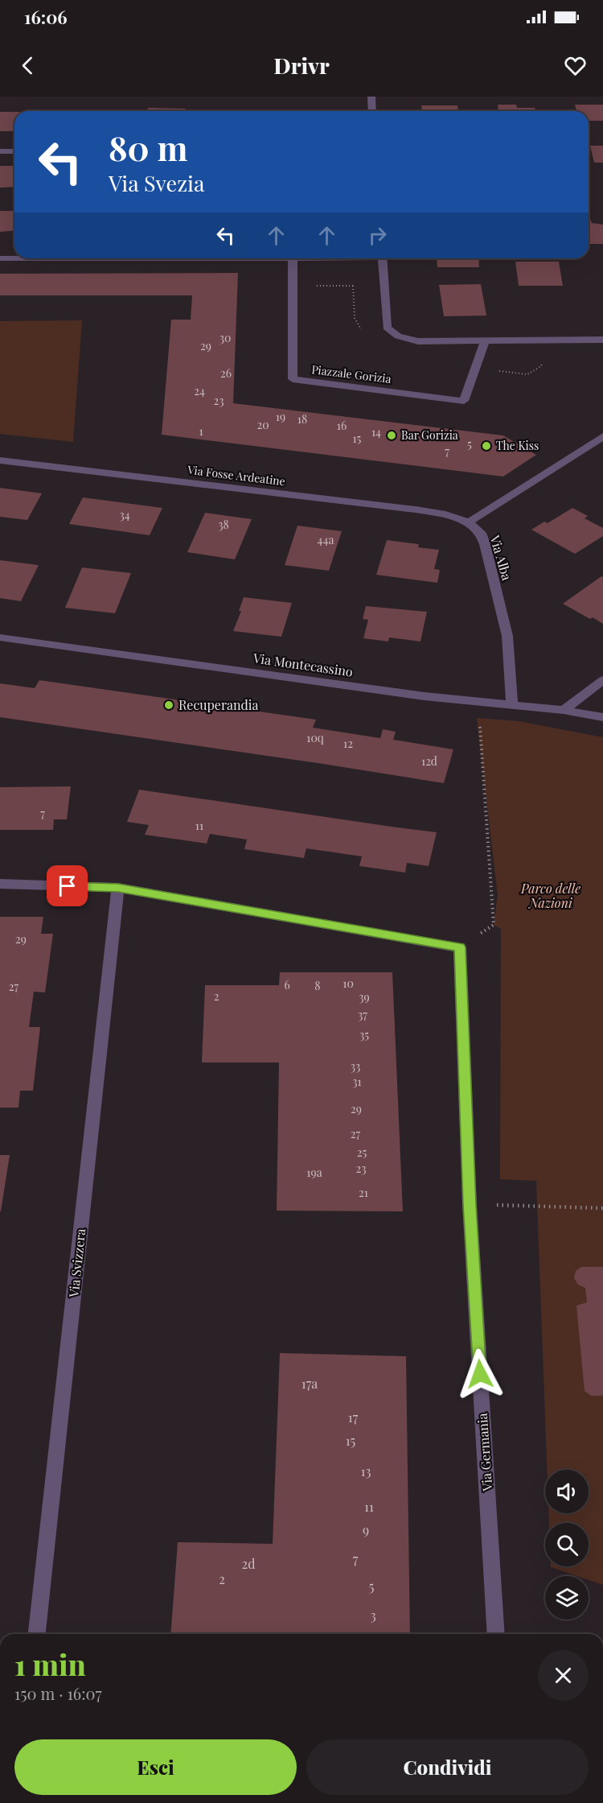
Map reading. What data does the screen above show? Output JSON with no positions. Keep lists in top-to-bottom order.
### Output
{
  "streets": {
    "street": [
      "Piazzale Gorizia",
      "Via Fosse Ardeatine",
      "Via Alba",
      "Via Montecassino",
      "Via Svizzera",
      "Via Germania"
    ]
  },
  "crossings": [
    ["Via Fosse Ardeatine", "Via Alba"],
    ["Via Alba", "Via Montecassino"]
  ],
  "parks": ["Parco delle Nazioni"],
  "places": ["Bar Gorizia", "The Kiss", "Recuperandia"],
  "house_numbers": [
    "30",
    "29",
    "26",
    "24",
    "23",
    "19",
    "18",
    "20",
    "16",
    "1",
    "14",
    "15",
    "5",
    "7",
    "34",
    "38",
    "44a",
    "10q",
    "12",
    "12d",
    "7",
    "11",
    "29",
    "10",
    "6",
    "8",
    "27",
    "2",
    "39",
    "37",
    "35",
    "33",
    "31",
    "29",
    "27",
    "25",
    "23",
    "19a",
    "21",
    "17a",
    "17",
    "15",
    "13",
    "11",
    "9",
    "7",
    "2d",
    "2",
    "5",
    "3"
  ],
  "page": {
    "status": "16:06",
    "header": "Drivr",
    "turn": ["80 m", "Via Svezia"],
    "heading": ["1 min", "150 m · 16:07"],
    "buttons": ["Esci", "Condividi"]
  }
}
